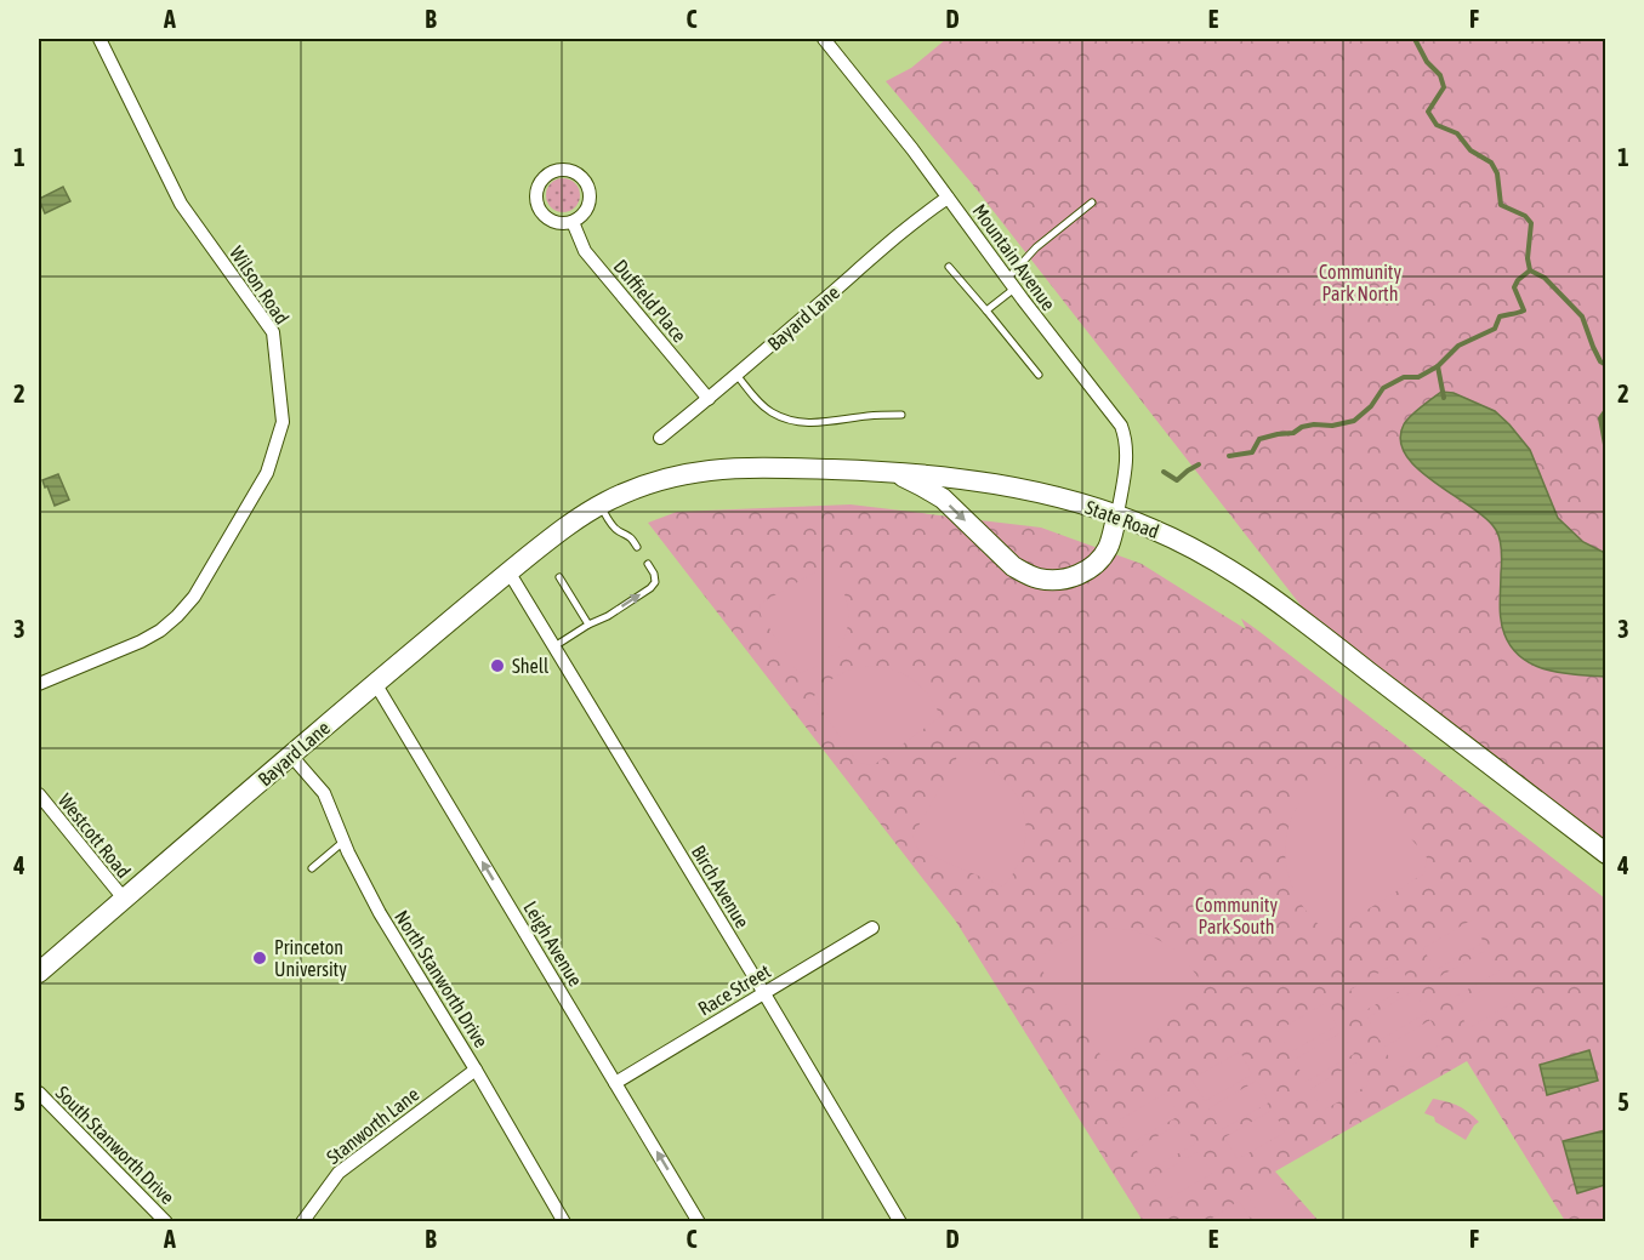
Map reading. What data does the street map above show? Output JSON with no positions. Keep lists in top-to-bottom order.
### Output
{
  "streets": {
    "highway": ["Bayard Lane", "State Road"],
    "street": [
      "Mountain Avenue",
      "Wilson Road",
      "Duffield Place",
      "Westcott Road",
      "Birch Avenue",
      "Leigh Avenue",
      "North Stanworth Drive",
      "Race Street",
      "Stanworth Lane",
      "South Stanworth Drive"
    ]
  },
  "crossings": [
    ["Mountain Avenue", "Bayard Lane"],
    ["Mountain Avenue", "State Road"],
    ["Duffield Place", "Bayard Lane"],
    ["Bayard Lane", "State Road"],
    ["Bayard Lane", "Westcott Road"],
    ["Bayard Lane", "Birch Avenue"],
    ["Bayard Lane", "Leigh Avenue"],
    ["Bayard Lane", "North Stanworth Drive"],
    ["Birch Avenue", "Race Street"],
    ["Leigh Avenue", "Race Street"],
    ["North Stanworth Drive", "Stanworth Lane"]
  ],
  "one_way": ["Leigh Avenue"],
  "parks": ["Community Park North", "Community Park South"],
  "places": ["Shell", "Princeton University"],
  "grid": {
    "columns": [
      "A",
      "B",
      "C",
      "D",
      "E",
      "F"
    ],
    "rows": [
      "1",
      "2",
      "3",
      "4",
      "5"
    ]
  }
}
